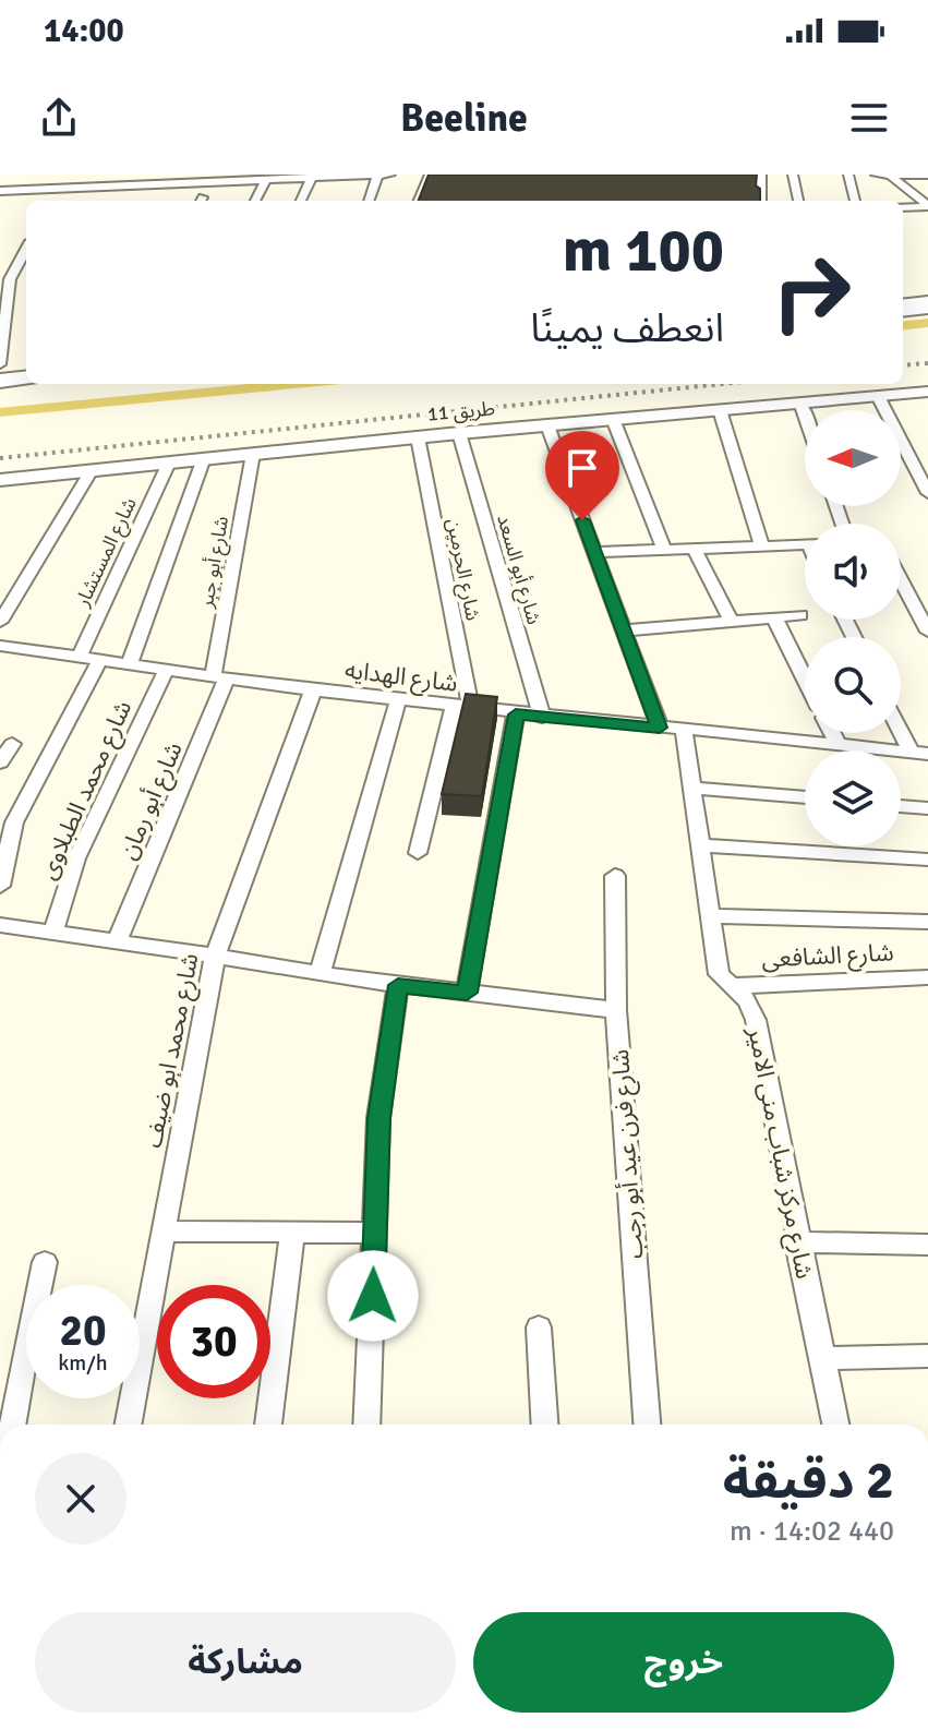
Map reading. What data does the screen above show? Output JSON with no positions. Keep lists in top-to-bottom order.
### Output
{
  "streets": {
    "street": [
      "طريق 11",
      "شارع المستشار",
      "شارع أبو جبر",
      "شارع الحرمين",
      "شارع أبو السعد",
      "شارع الهدايه",
      "شارع محمد الطبلاوى",
      "شارع أبو رمان",
      "شارع الشافعى",
      "شارع محمد ابو ضيف",
      "شارع مركز شباب منى الامير",
      "شارع فرن عيد أبو رجب"
    ]
  },
  "crossings": [
    ["طريق 11", "شارع المستشار"],
    ["طريق 11", "شارع أبو جبر"],
    ["طريق 11", "شارع الحرمين"],
    ["طريق 11", "شارع أبو السعد"],
    ["شارع المستشار", "شارع الهدايه"],
    ["شارع أبو جبر", "شارع الهدايه"],
    ["شارع أبو جبر", "شارع أبو رمان"],
    ["شارع الحرمين", "شارع الهدايه"],
    ["شارع أبو السعد", "شارع الهدايه"],
    ["شارع الهدايه", "شارع محمد الطبلاوى"],
    ["شارع الهدايه", "شارع أبو رمان"],
    ["شارع الهدايه", "شارع محمد ابو ضيف"],
    ["شارع الهدايه", "شارع مركز شباب منى الامير"],
    ["شارع الشافعى", "شارع مركز شباب منى الامير"]
  ],
  "north": "left",
  "page": {
    "status": "14:00",
    "header": "Beeline",
    "turn": ["100 m", "انعطف يمينًا"],
    "speed": "20 km/h",
    "limit": "30",
    "heading": ["2 دقيقة", "440 m · 14:02"],
    "buttons": ["خروج", "مشاركة"]
  }
}
